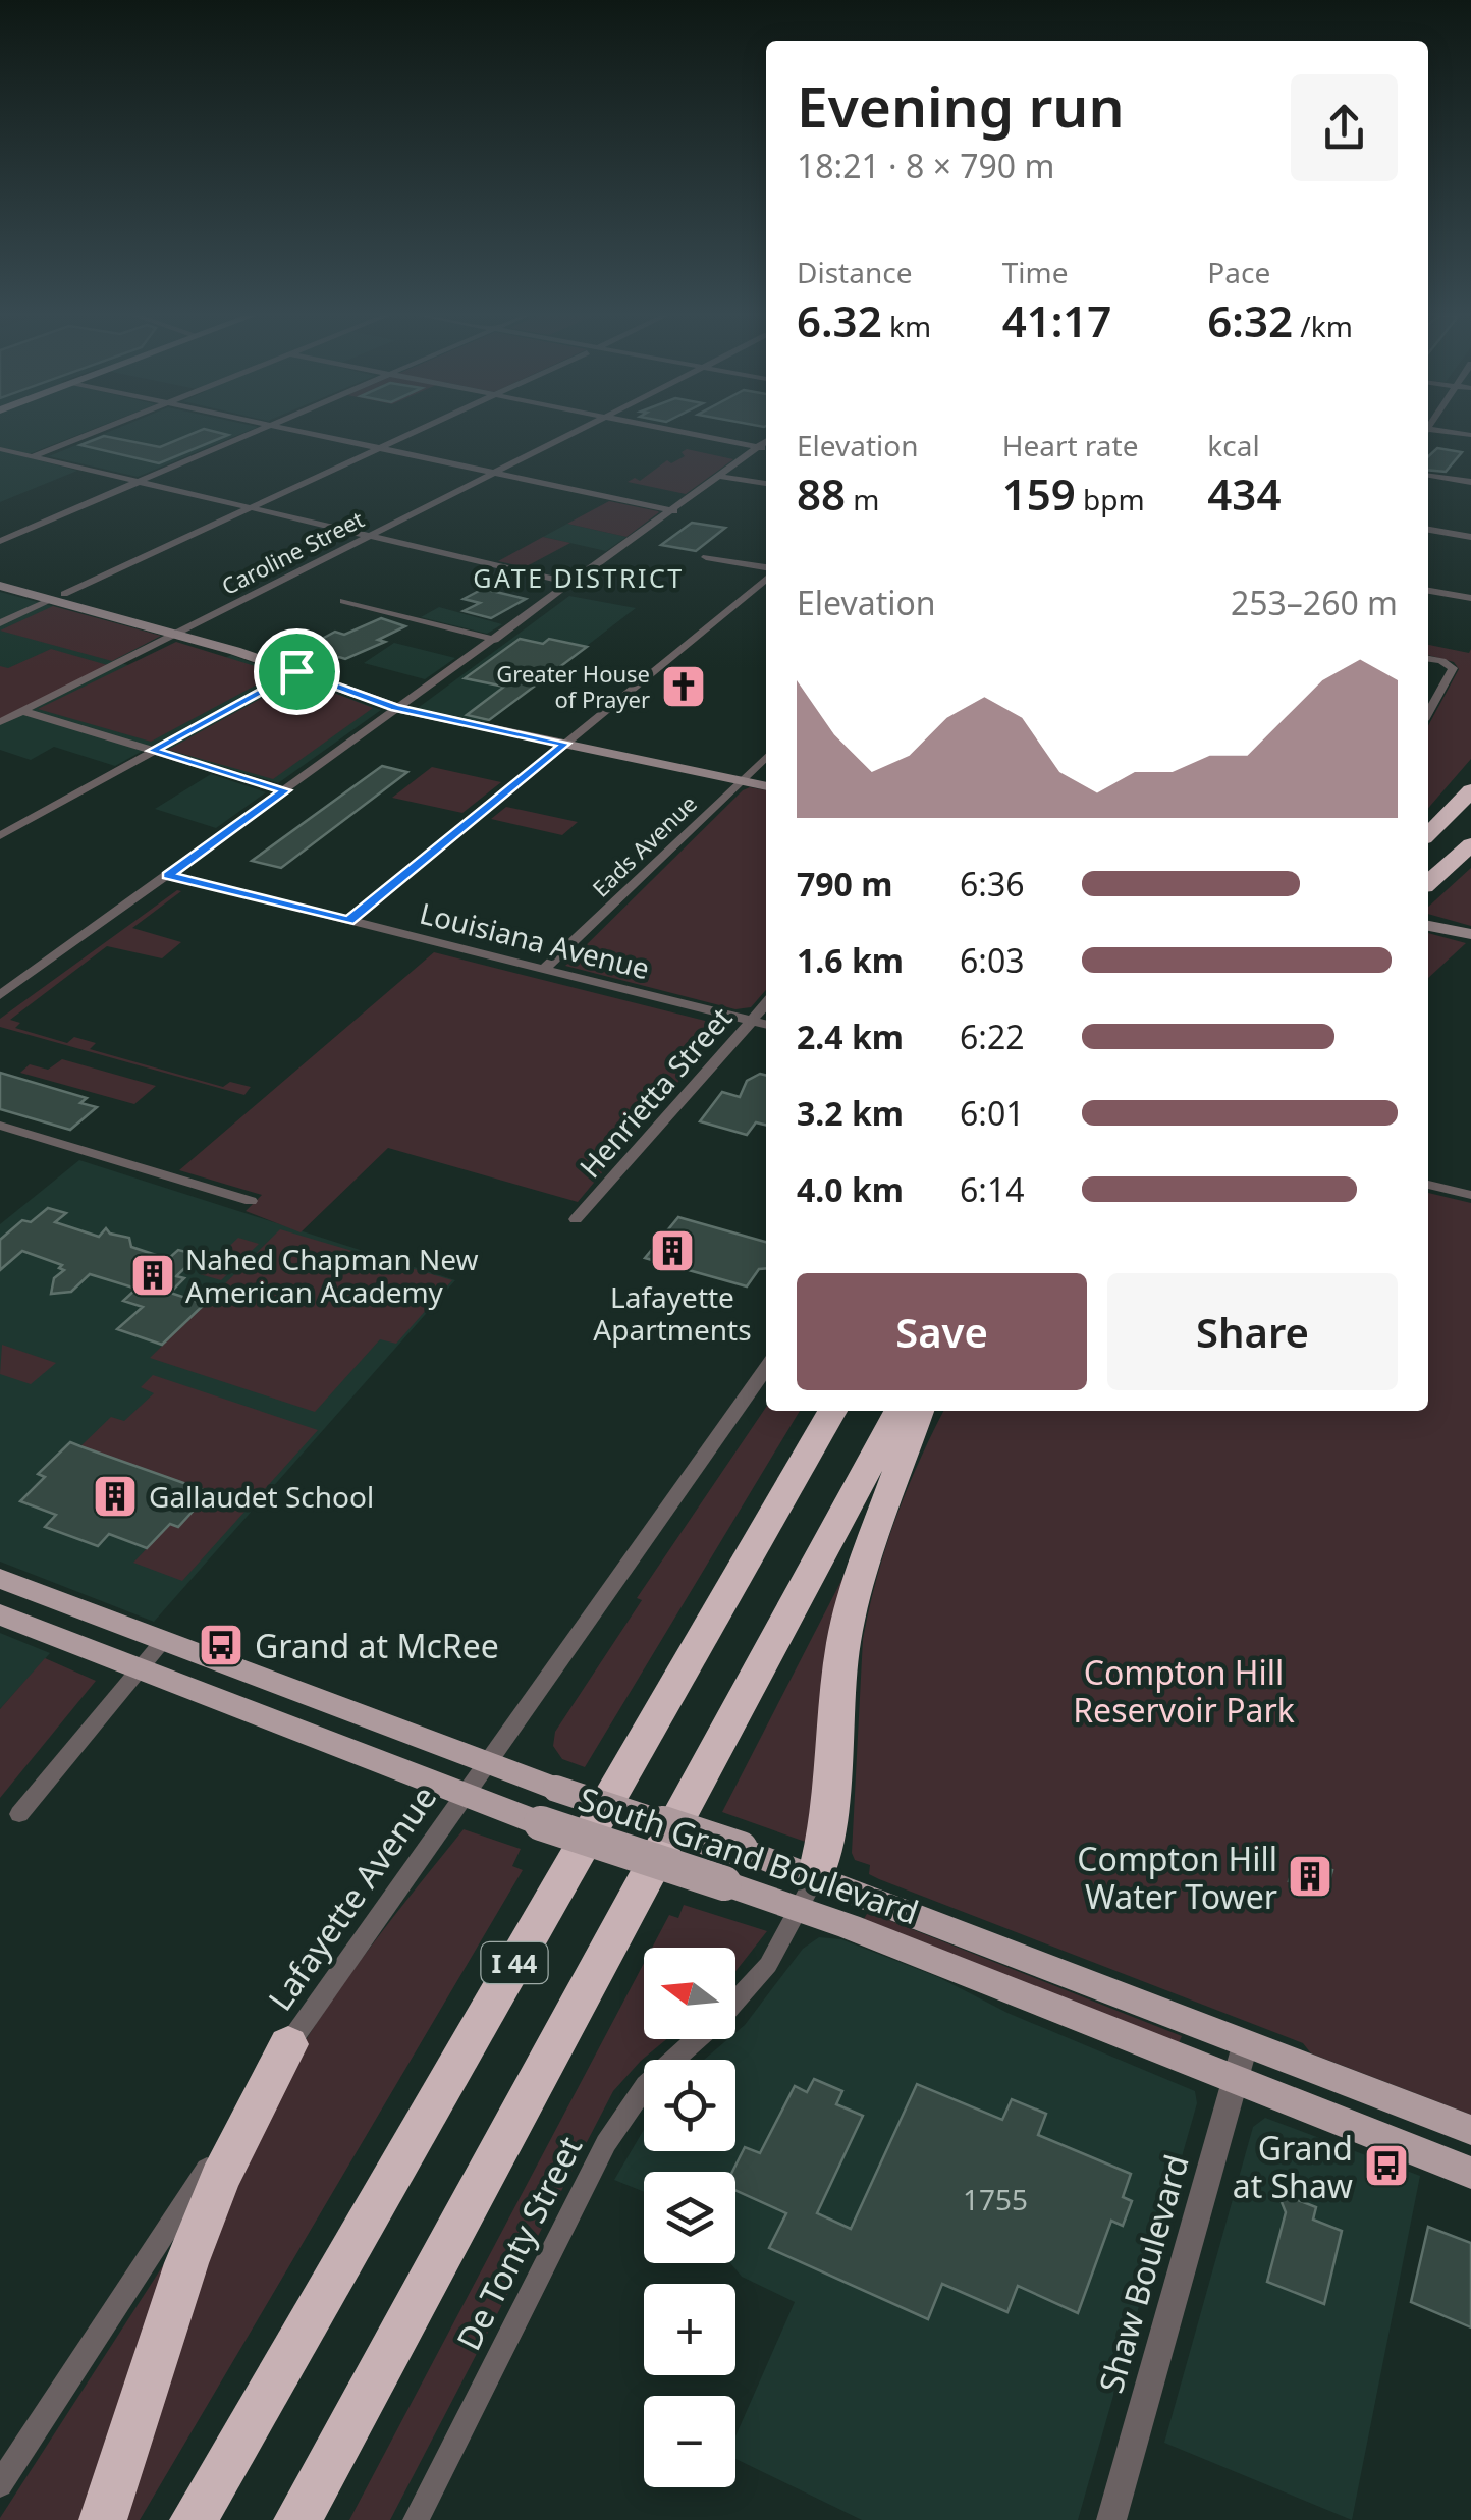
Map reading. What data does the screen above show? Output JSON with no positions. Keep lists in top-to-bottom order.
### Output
{
  "streets": {
    "highway": ["I 44"],
    "main road": ["South Grand Boulevard"],
    "street": [
      "Caroline Street",
      "Eads Avenue",
      "Louisiana Avenue",
      "Henrietta Street",
      "Lafayette Avenue",
      "De Tonty Street",
      "Shaw Boulevard"
    ]
  },
  "crossings": [
    ["Eads Avenue", "Louisiana Avenue"],
    ["Louisiana Avenue", "Henrietta Street"],
    ["South Grand Boulevard", "Lafayette Avenue"],
    ["South Grand Boulevard", "De Tonty Street"],
    ["South Grand Boulevard", "Shaw Boulevard"]
  ],
  "districts": ["GATE DISTRICT"],
  "parks": ["Compton Hill Reservoir Park"],
  "places": {
    "church": ["Greater House of Prayer"],
    "building": [
      "Lafayette Apartments",
      "Nahed Chapman New American Academy",
      "Gallaudet School",
      "Compton Hill Water Tower"
    ],
    "bus stop": ["Grand at McRee", "Grand at Shaw"]
  },
  "house_numbers": ["1755"],
  "north": "left",
  "page": {
    "heading": ["Evening run", "18:21 · 8 × 790 m"],
    "stats": [
      ["Distance", "6.32 km"],
      ["Time", "41:17"],
      ["Pace", "6:32 /km"],
      ["Elevation", "88 m"],
      ["Heart rate", "159 bpm"],
      ["kcal", "434"]
    ],
    "chart": ["Elevation", "253–260 m"],
    "list": [
      {
        "name": "790 m",
        "note": "6:36"
      },
      {
        "name": "1.6 km",
        "note": "6:03"
      },
      {
        "name": "2.4 km",
        "note": "6:22"
      },
      {
        "name": "3.2 km",
        "note": "6:01"
      },
      {
        "name": "4.0 km",
        "note": "6:14"
      }
    ],
    "buttons": ["Save", "Share"],
    "map_buttons": ["+", "−"]
  }
}
